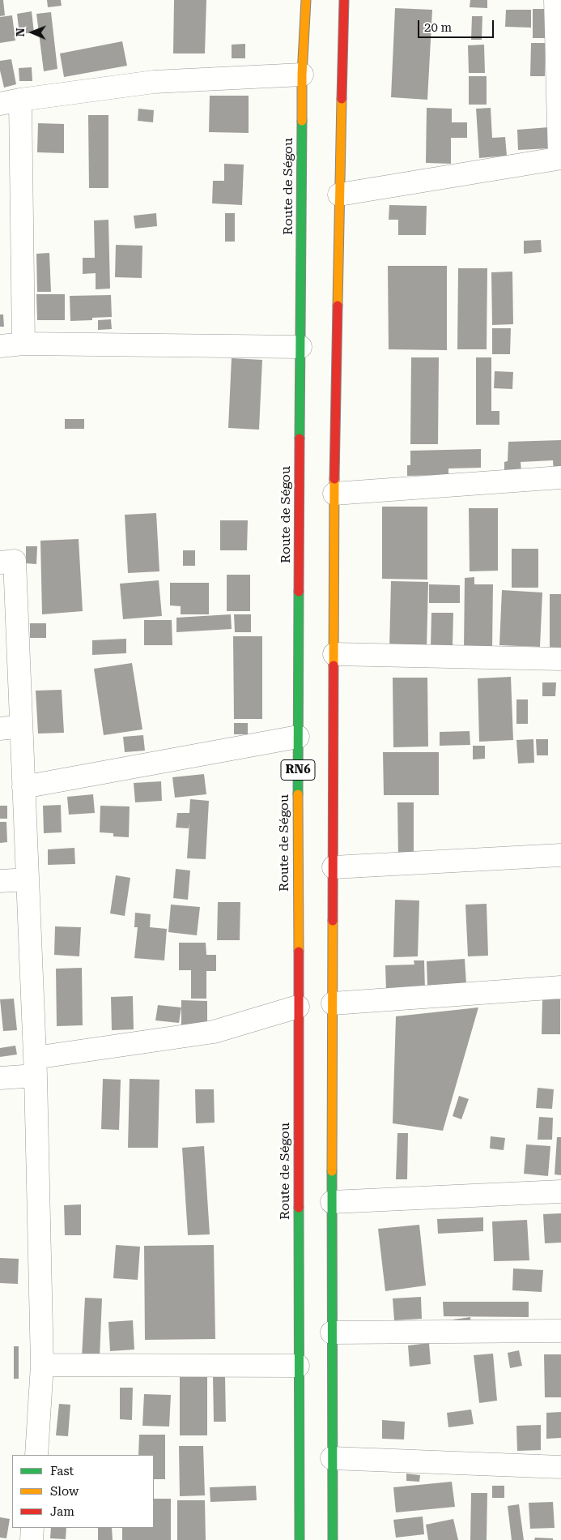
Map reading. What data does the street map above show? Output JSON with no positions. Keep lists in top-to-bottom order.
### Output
{
  "streets": {
    "highway": ["Route de Ségou", "RN6"]
  },
  "legend": ["Fast", "Slow", "Jam"],
  "scale_bar": "20 m",
  "north": "left"
}
